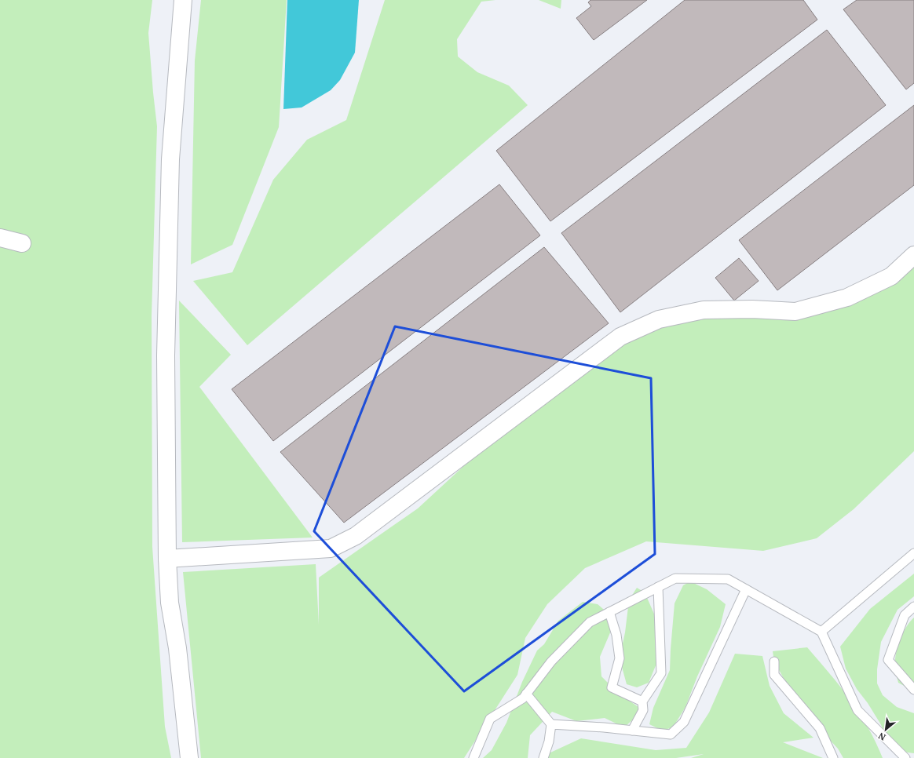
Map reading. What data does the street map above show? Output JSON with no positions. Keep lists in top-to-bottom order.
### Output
{
  "north": "bottom left"
}
